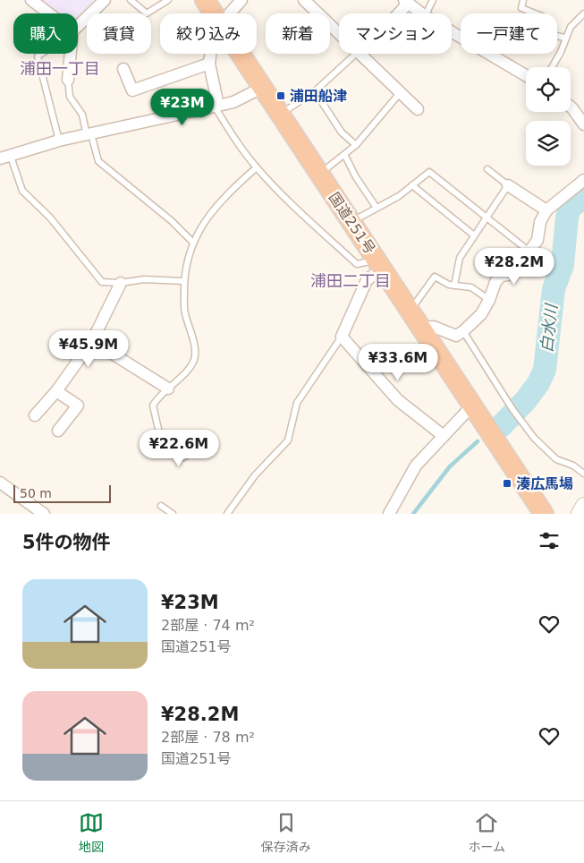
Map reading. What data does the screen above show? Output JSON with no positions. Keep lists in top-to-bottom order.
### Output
{
  "streets": {
    "highway": ["国道251号"]
  },
  "districts": ["浦田一丁目", "浦田二丁目"],
  "water": ["白水川"],
  "places": {
    "transit": ["浦田船津", "湊広馬場"]
  },
  "scale_bar": "50 m",
  "page": {
    "chip": [
      "購入",
      "賃貸",
      "絞り込み",
      "新着",
      "マンション",
      "一戸建て"
    ],
    "price": [
      "¥23M",
      "¥28.2M",
      "¥45.9M",
      "¥33.6M",
      "¥22.6M"
    ],
    "scale": "50 m",
    "heading": "5件の物件",
    "list": [
      {
        "name": "¥23M",
        "note": "2部屋 · 74 m² · 国道251号"
      },
      {
        "name": "¥28.2M",
        "note": "2部屋 · 78 m² · 国道251号"
      }
    ],
    "tabs": ["地図", "保存済み", "ホーム"]
  }
}
